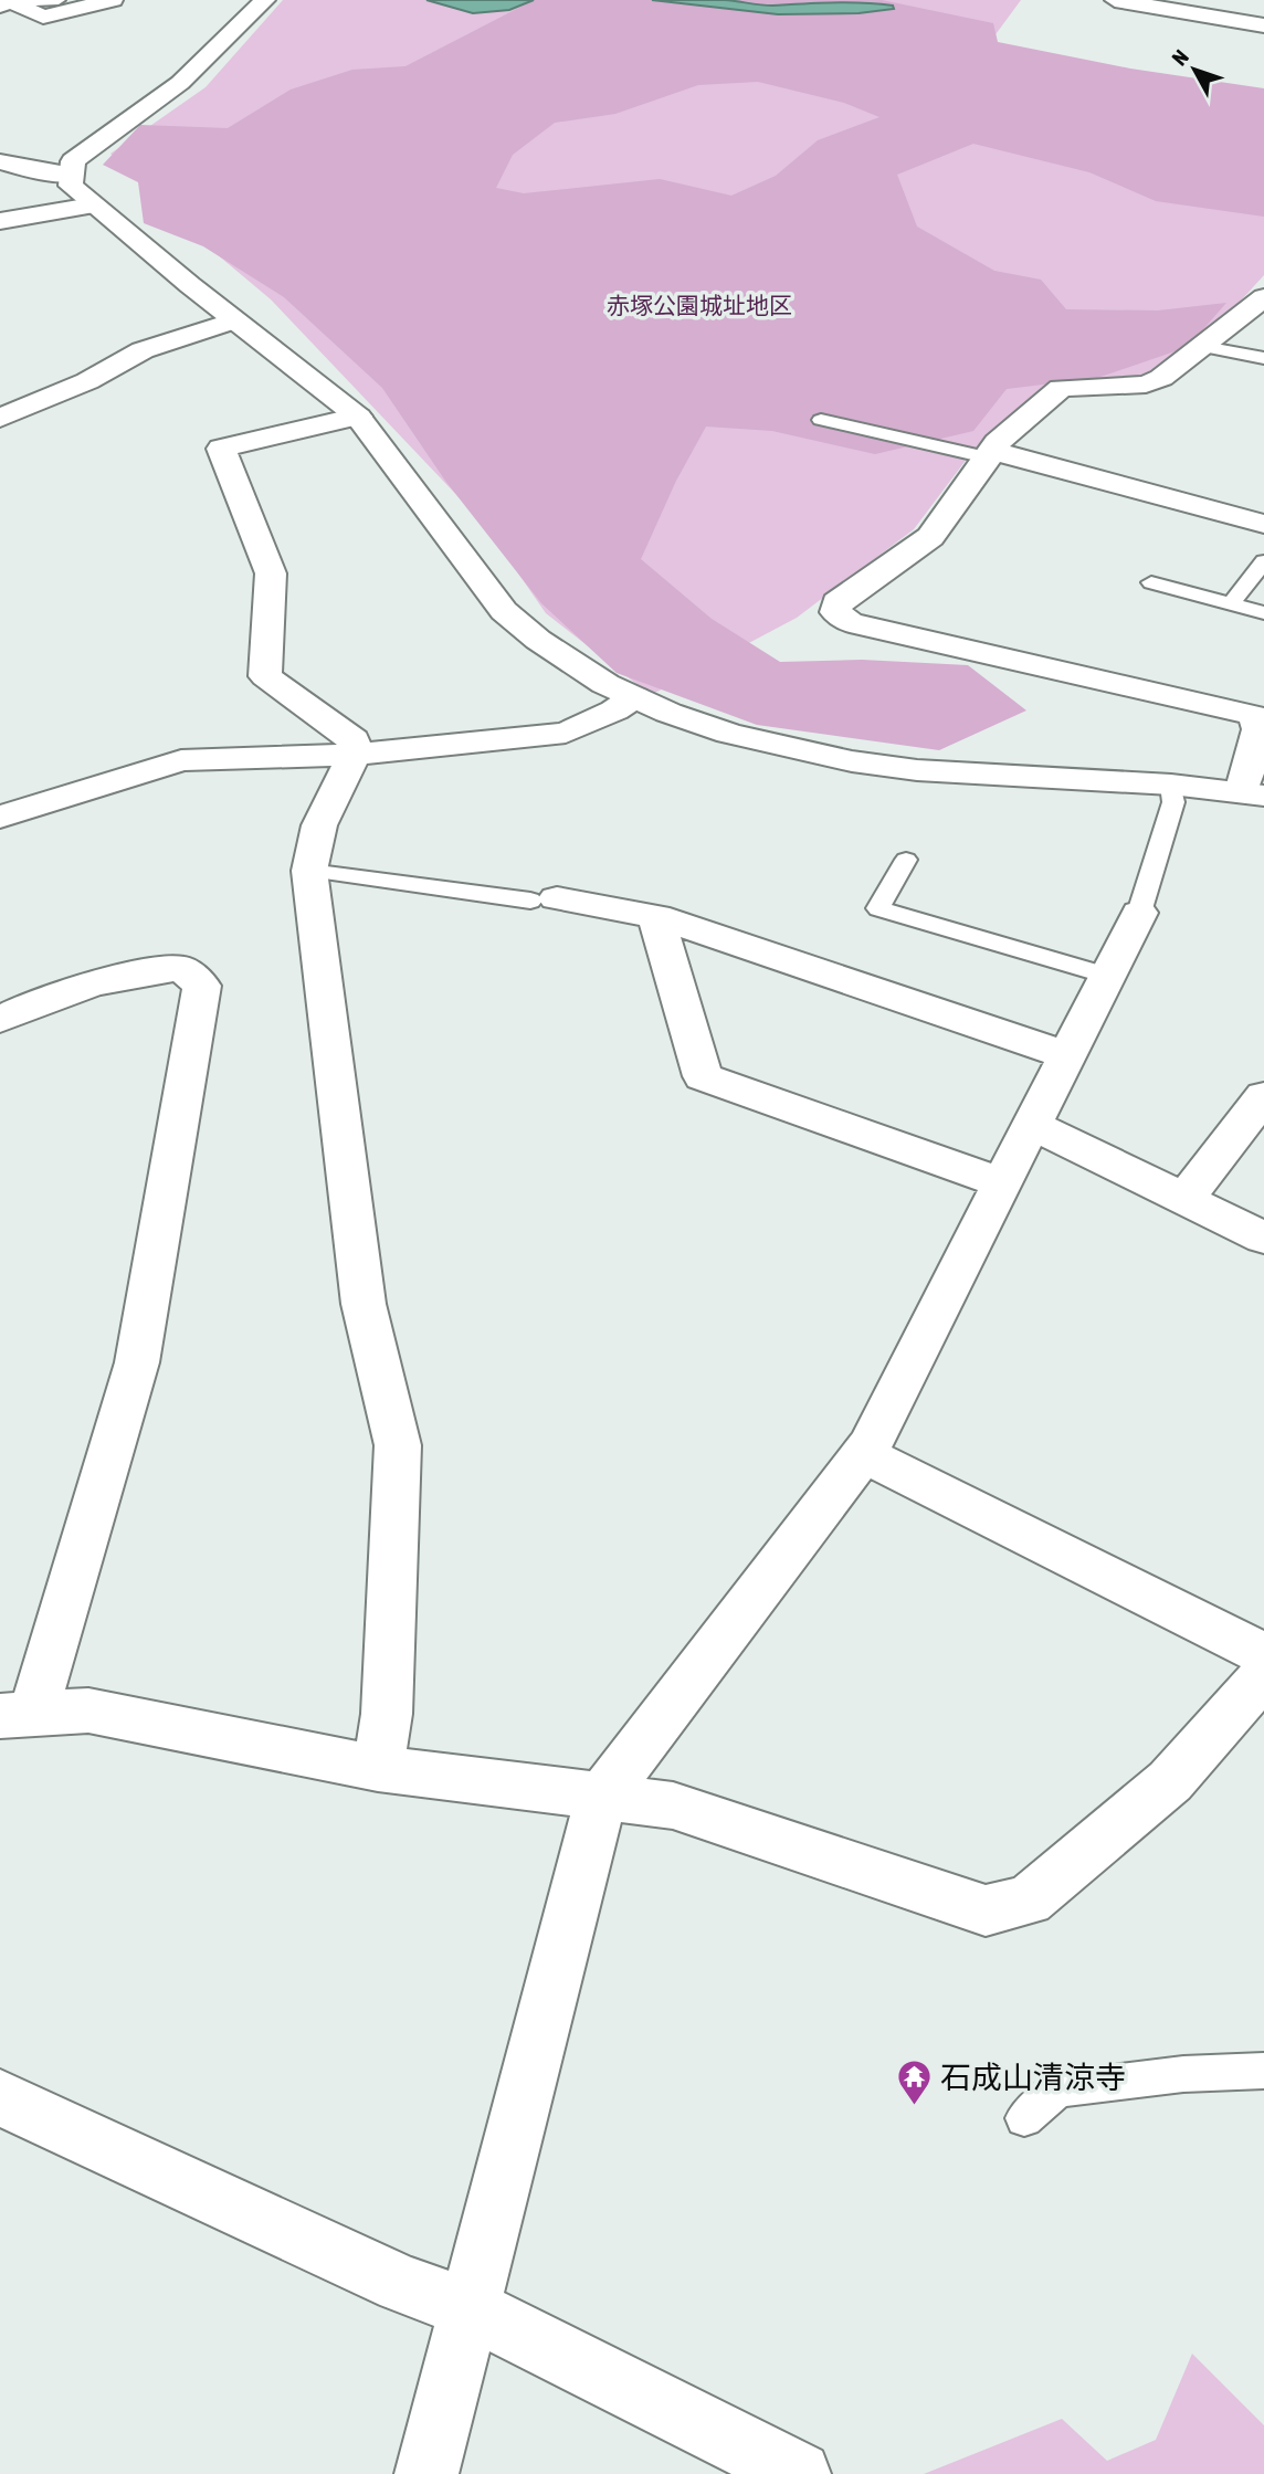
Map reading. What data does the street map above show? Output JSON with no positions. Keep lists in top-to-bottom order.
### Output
{
  "parks": ["赤塚公園城址地区"],
  "places": {
    "temple": ["石成山清涼寺"]
  },
  "north": "top left"
}
